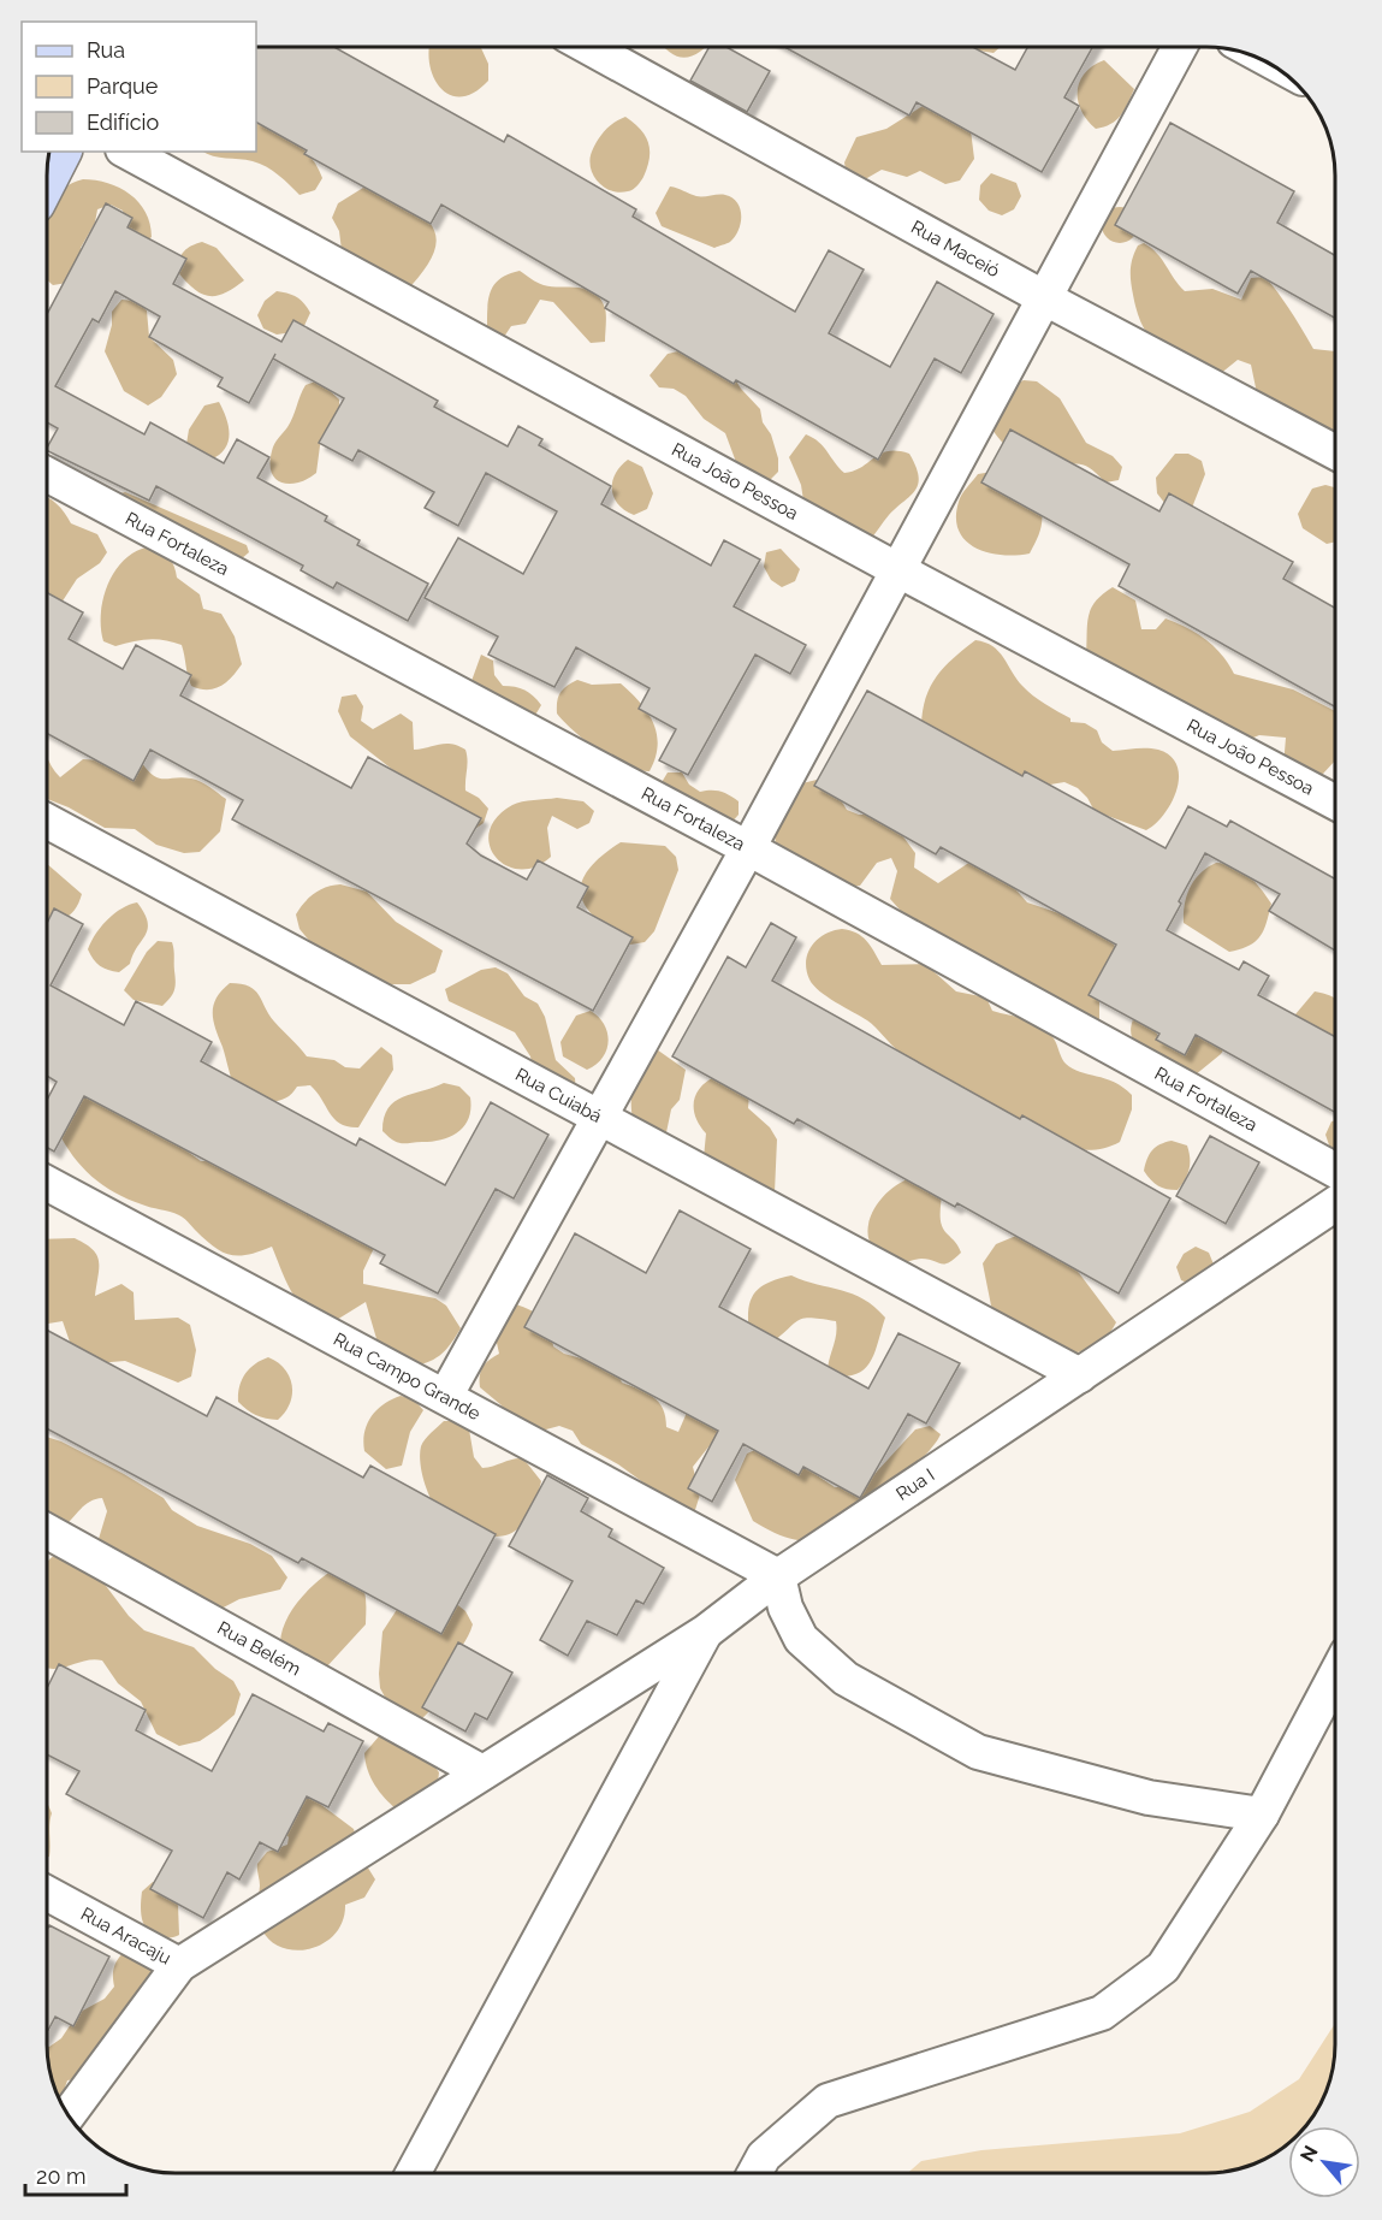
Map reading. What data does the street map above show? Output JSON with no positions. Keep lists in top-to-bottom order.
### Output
{
  "streets": {
    "street": [
      "Rua Maceió",
      "Rua João Pessoa",
      "Rua Fortaleza",
      "Rua Cuiabá",
      "Rua Campo Grande",
      "Rua I",
      "Rua Belém",
      "Rua Aracaju"
    ]
  },
  "crossings": [
    ["Rua Cuiabá", "Rua I"],
    ["Rua Campo Grande", "Rua I"],
    ["Rua I", "Rua Belém"],
    ["Rua I", "Rua Aracaju"]
  ],
  "legend": ["Rua", "Parque", "Edifício"],
  "scale_bar": "20 m",
  "north": "top left"
}
